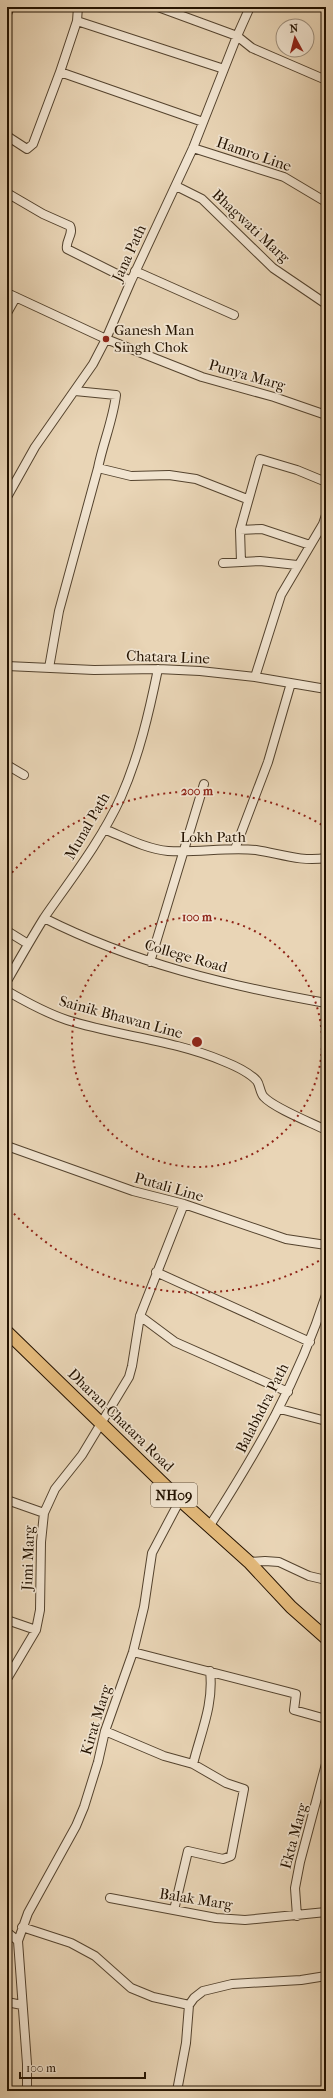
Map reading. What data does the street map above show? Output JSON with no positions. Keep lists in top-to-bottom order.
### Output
{
  "streets": {
    "main road": ["Dharan-Chatara Road", "NH09"],
    "street": [
      "Hamro Line",
      "Bhagwati Marg",
      "Jana Path",
      "Punya Marg",
      "Chatara Line",
      "Munal Path",
      "Lokh Path",
      "College Road",
      "Sainik Bhawan Line",
      "Putali Line",
      "Balabhdra Path",
      "Jimi Marg",
      "Kirat Marg",
      "Ekta Marg",
      "Balak Marg"
    ]
  },
  "crossings": [
    ["Hamro Line", "Jana Path"],
    ["Bhagwati Marg", "Jana Path"],
    ["Jana Path", "Punya Marg"],
    ["Chatara Line", "Munal Path"],
    ["Munal Path", "Lokh Path"],
    ["Munal Path", "College Road"],
    ["Putali Line", "Jimi Marg"],
    ["Balabhdra Path", "Dharan-Chatara Road"],
    ["Dharan-Chatara Road", "NH09"],
    ["Dharan-Chatara Road", "Jimi Marg"],
    ["Dharan-Chatara Road", "Kirat Marg"],
    ["Ekta Marg", "Balak Marg"]
  ],
  "places": ["Ganesh Man Singh Chok"],
  "scale_bar": "100 m",
  "north": "top",
  "rings": ["200 m", "100 m"]
}
